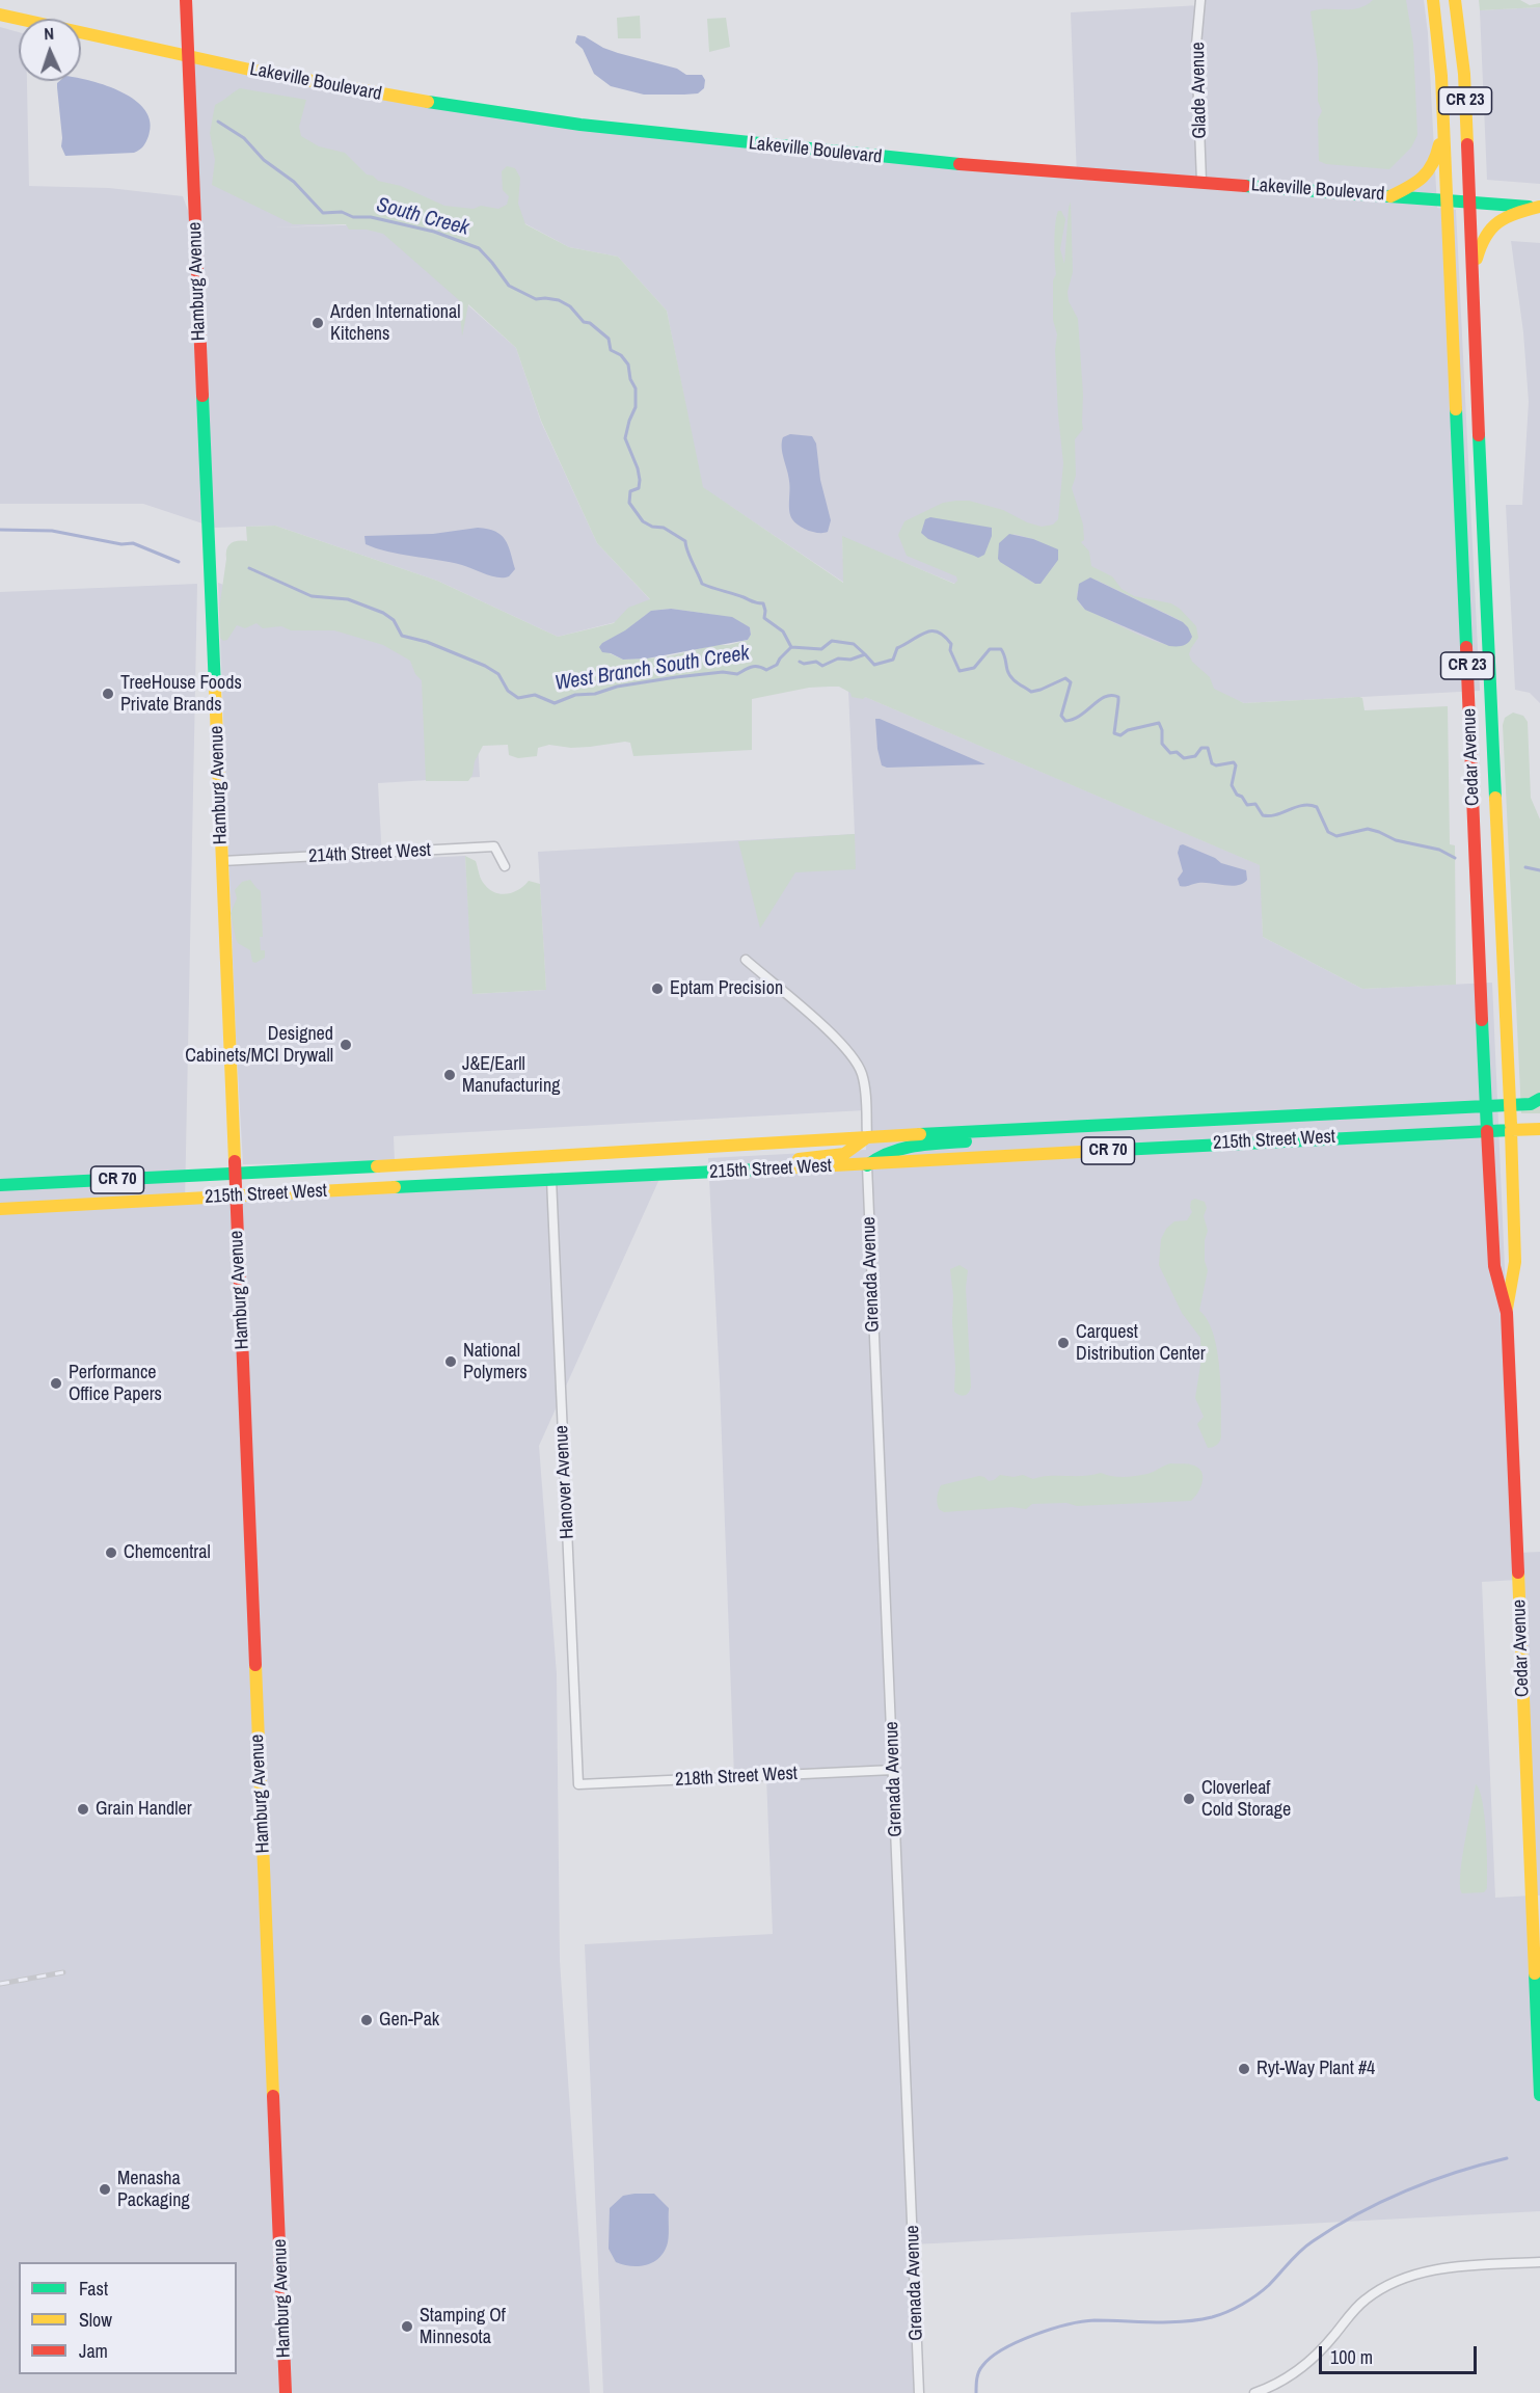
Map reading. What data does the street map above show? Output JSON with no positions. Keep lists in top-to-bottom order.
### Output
{
  "streets": {
    "main road": [
      "Lakeville Boulevard",
      "CR 23",
      "Hamburg Avenue",
      "Cedar Avenue",
      "215th Street West",
      "CR 70"
    ],
    "street": [
      "Glade Avenue",
      "214th Street West",
      "Grenada Avenue",
      "Hanover Avenue",
      "218th Street West"
    ]
  },
  "crossings": [
    ["Lakeville Boulevard", "Glade Avenue"],
    ["Lakeville Boulevard", "CR 23"],
    ["Lakeville Boulevard", "Hamburg Avenue"],
    ["Lakeville Boulevard", "Cedar Avenue"],
    ["CR 23", "Cedar Avenue"],
    ["Hamburg Avenue", "214th Street West"],
    ["Hamburg Avenue", "215th Street West"],
    ["Cedar Avenue", "215th Street West"],
    ["215th Street West", "Grenada Avenue"],
    ["215th Street West", "Hanover Avenue"],
    ["Grenada Avenue", "218th Street West"],
    ["Hanover Avenue", "218th Street West"]
  ],
  "water": ["South Creek", "West Branch South Creek"],
  "places": [
    "Arden International Kitchens",
    "TreeHouse Foods Private Brands",
    "Eptam Precision",
    "Designed Cabinets/MCI Drywall",
    "J&E/Earll Manufacturing",
    "Carquest Distribution Center",
    "National Polymers",
    "Performance Office Papers",
    "Chemcentral",
    "Cloverleaf Cold Storage",
    "Grain Handler",
    "Gen-Pak",
    "Ryt-Way Plant #4",
    "Menasha Packaging",
    "Stamping Of Minnesota"
  ],
  "legend": ["Fast", "Slow", "Jam"],
  "scale_bar": "100 m",
  "north": "top"
}
